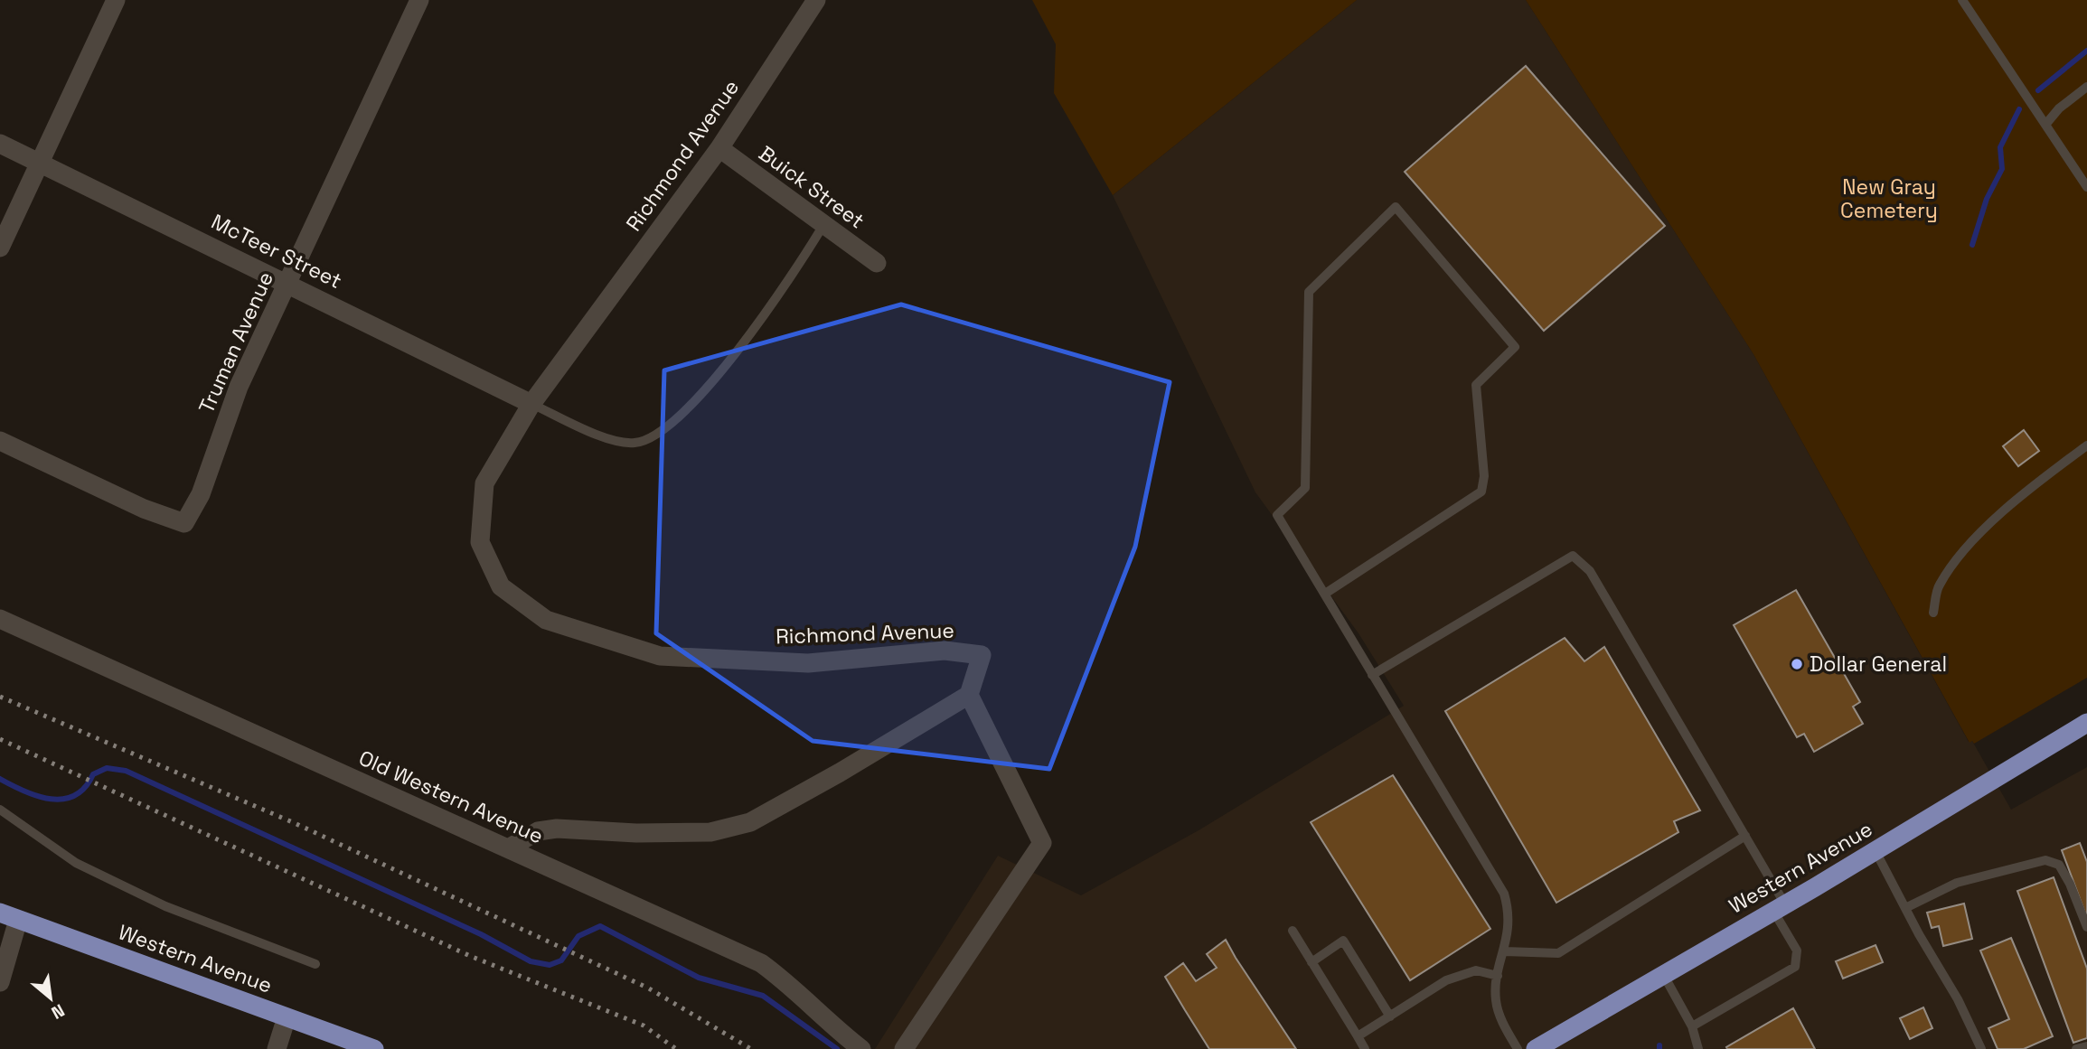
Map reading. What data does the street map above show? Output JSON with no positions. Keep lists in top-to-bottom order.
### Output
{
  "streets": {
    "main road": ["Western Avenue"],
    "street": [
      "Richmond Avenue",
      "Buick Street",
      "McTeer Street",
      "Truman Avenue",
      "Old Western Avenue"
    ]
  },
  "crossings": [
    ["Richmond Avenue", "Buick Street"],
    ["Richmond Avenue", "McTeer Street"],
    ["McTeer Street", "Truman Avenue"]
  ],
  "parks": ["New Gray Cemetery"],
  "places": ["Dollar General"],
  "north": "bottom right"
}
